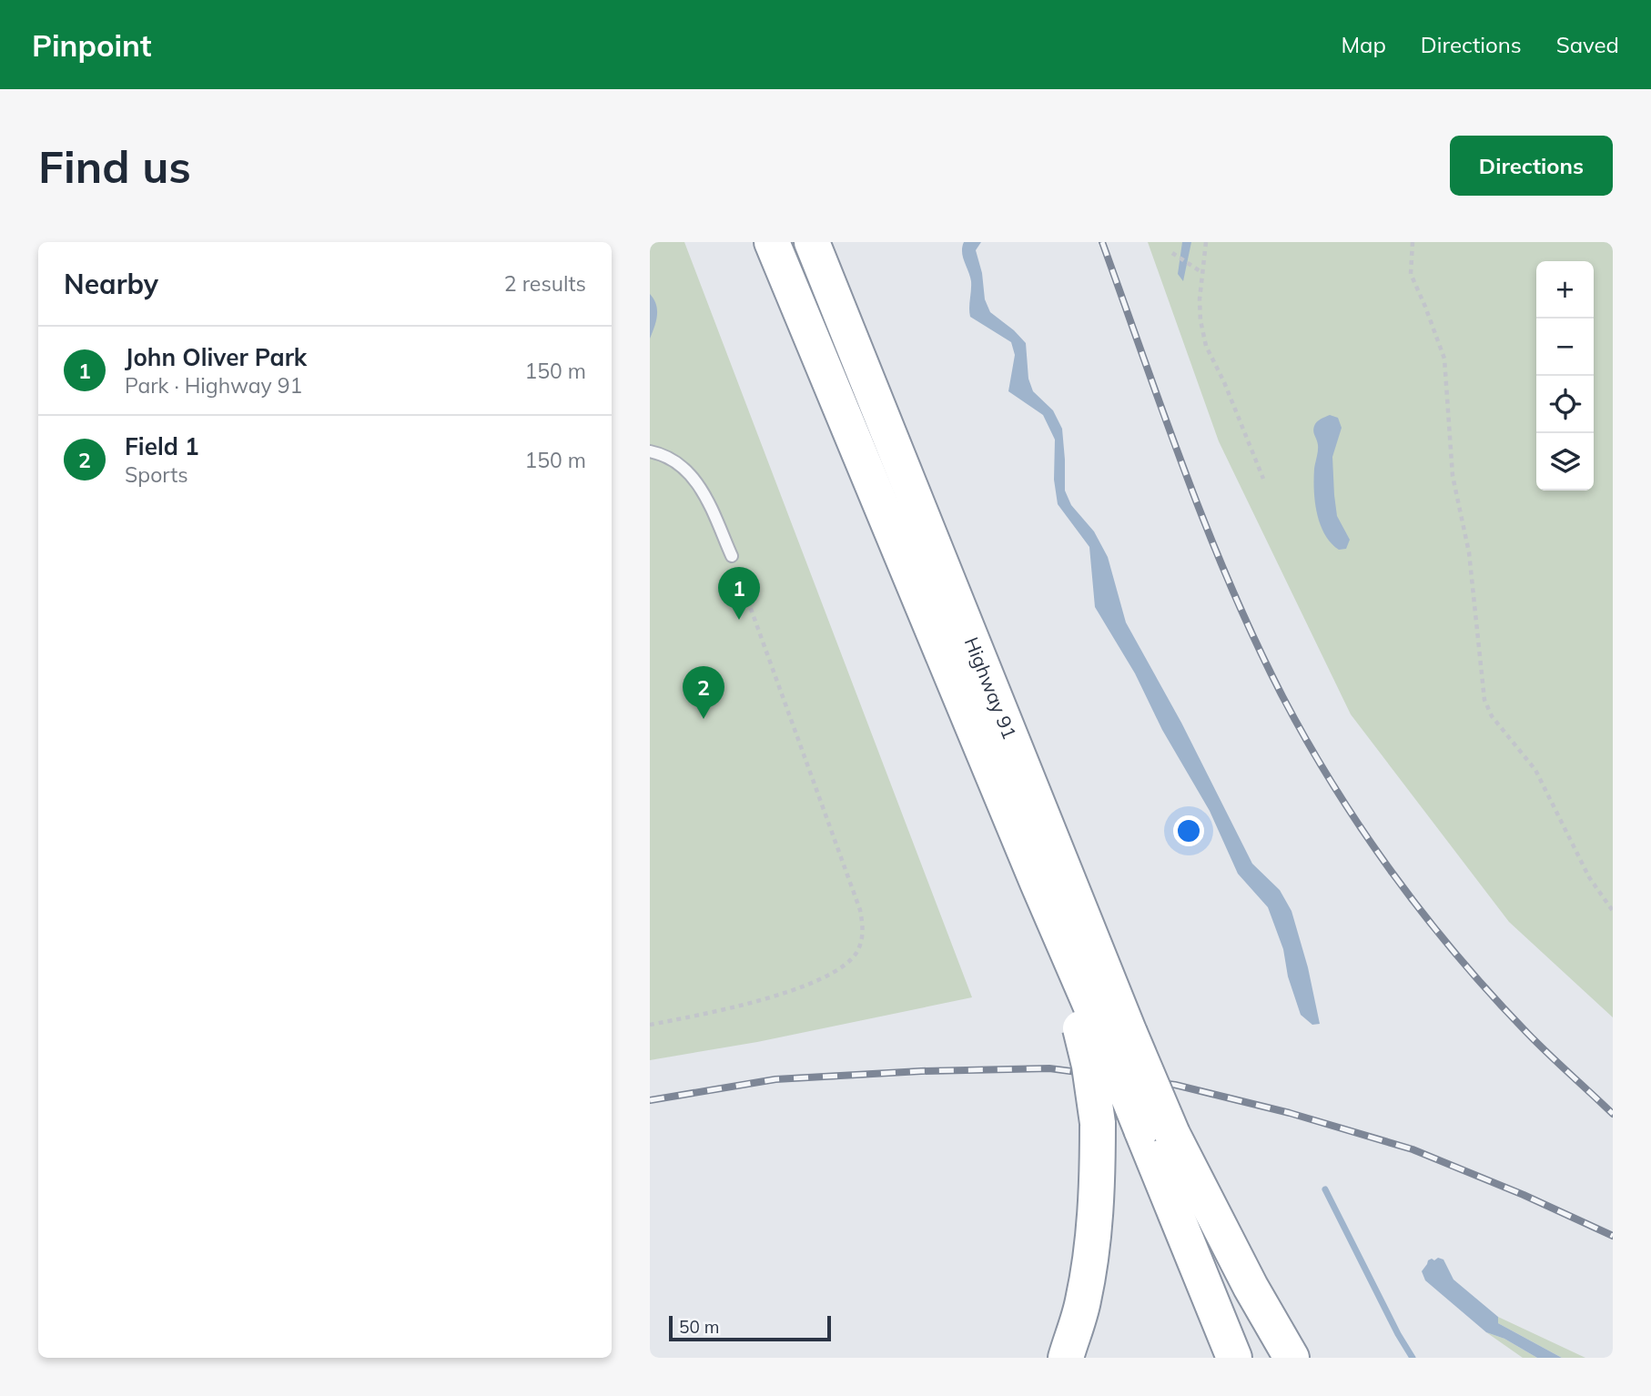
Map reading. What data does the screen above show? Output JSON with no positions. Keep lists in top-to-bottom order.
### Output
{
  "streets": {
    "highway": ["Highway 91"]
  },
  "scale_bar": "50 m",
  "page": {
    "header": "Pinpoint",
    "nav": ["Map", "Directions", "Saved"],
    "buttons": "Directions",
    "title": "Find us",
    "heading": ["Nearby", "2 results"],
    "map_buttons": ["+", "−"],
    "list": [
      {
        "mark": "1",
        "name": "John Oliver Park",
        "note": "Park · Highway 91",
        "value": "150 m"
      },
      {
        "mark": "2",
        "name": "Field 1",
        "note": "Sports",
        "value": "150 m"
      }
    ],
    "pins": ["1", "2"],
    "scale": "50 m"
  }
}
